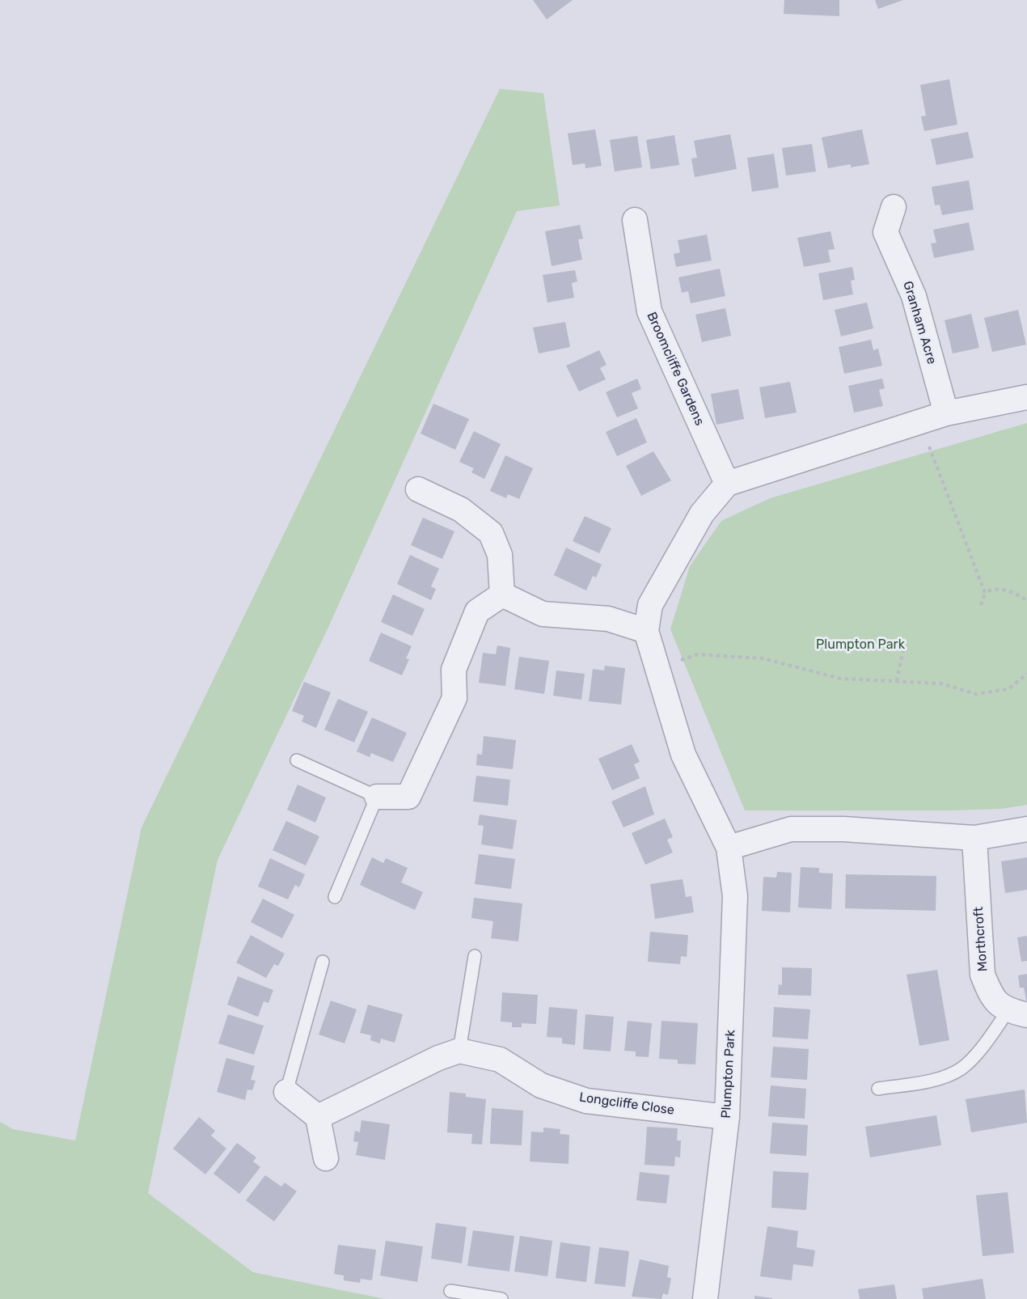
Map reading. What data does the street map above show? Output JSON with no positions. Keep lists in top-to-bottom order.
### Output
{
  "streets": {
    "street": [
      "Granham Acre",
      "Broomcliffe Gardens",
      "Morthcroft",
      "Plumpton Park",
      "Longcliffe Close"
    ]
  },
  "crossings": [
    ["Broomcliffe Gardens", "Plumpton Park"],
    ["Plumpton Park", "Longcliffe Close"]
  ],
  "parks": ["Plumpton Park"]
}
